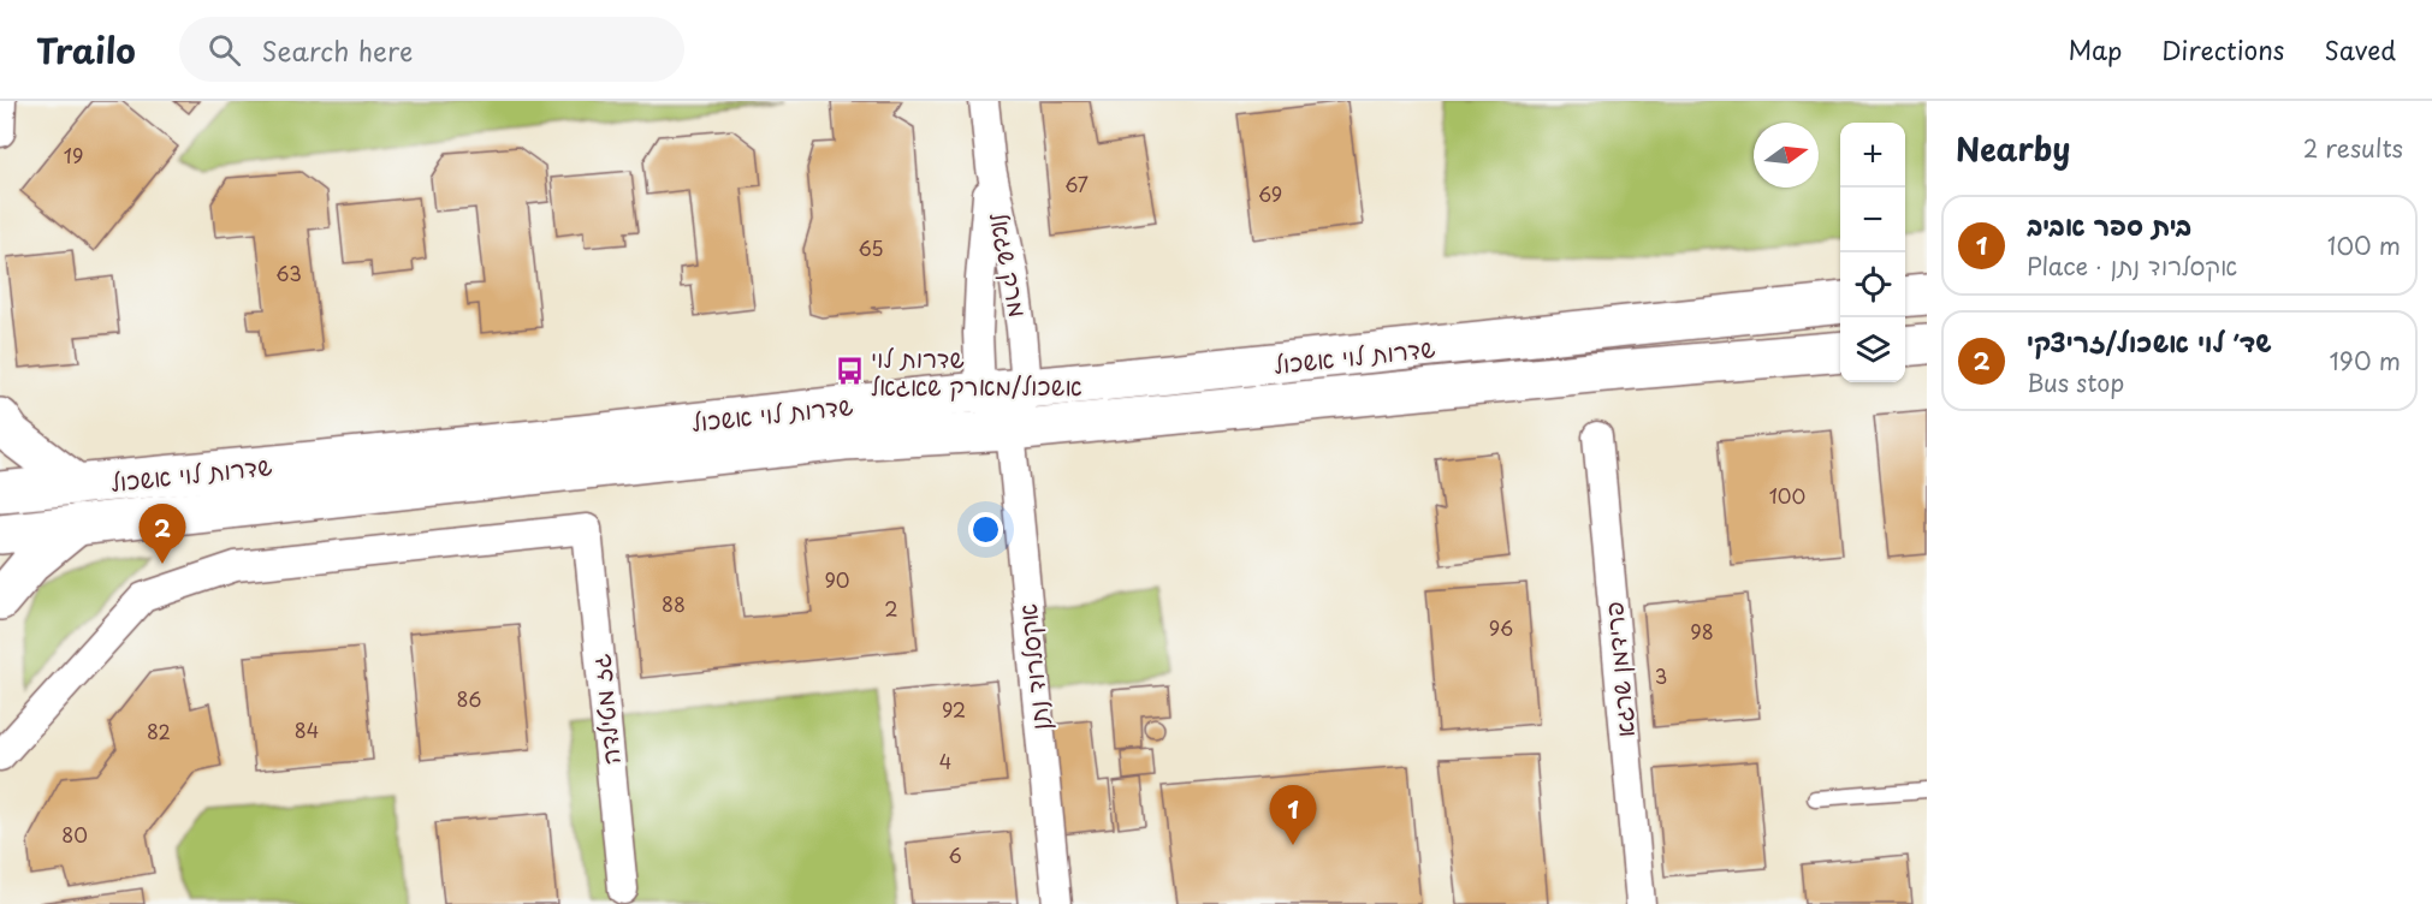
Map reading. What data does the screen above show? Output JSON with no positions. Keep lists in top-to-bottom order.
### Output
{
  "streets": {
    "street": [
      "מרק שגאל",
      "שדרות לוי אשכול",
      "אקסלרוד נתן",
      "פרידמן שרגא",
      "גז מטילדה"
    ]
  },
  "crossings": [
    ["מרק שגאל", "שדרות לוי אשכול"],
    ["מרק שגאל", "אקסלרוד נתן"],
    ["שדרות לוי אשכול", "אקסלרוד נתן"]
  ],
  "places": {
    "bus stop": ["שדרות לוי אשכול/מארק שאגאל"]
  },
  "house_numbers": [
    "19",
    "67",
    "69",
    "65",
    "63",
    "100",
    "90",
    "88",
    "2",
    "96",
    "98",
    "3",
    "86",
    "92",
    "84",
    "82",
    "4",
    "80",
    "6"
  ],
  "north": "right",
  "page": {
    "header": "Trailo",
    "search": "Search here",
    "nav": ["Map", "Directions", "Saved"],
    "heading": ["Nearby", "2 results"],
    "map_buttons": ["+", "−"],
    "list": [
      {
        "mark": "1",
        "name": "בית ספר אביב",
        "note": "Place · אקסלרוד נתן",
        "value": "100 m"
      },
      {
        "mark": "2",
        "name": "שד׳ לוי אשכול/זריצקי",
        "note": "Bus stop",
        "value": "190 m"
      }
    ],
    "pins": ["2", "1"]
  }
}
